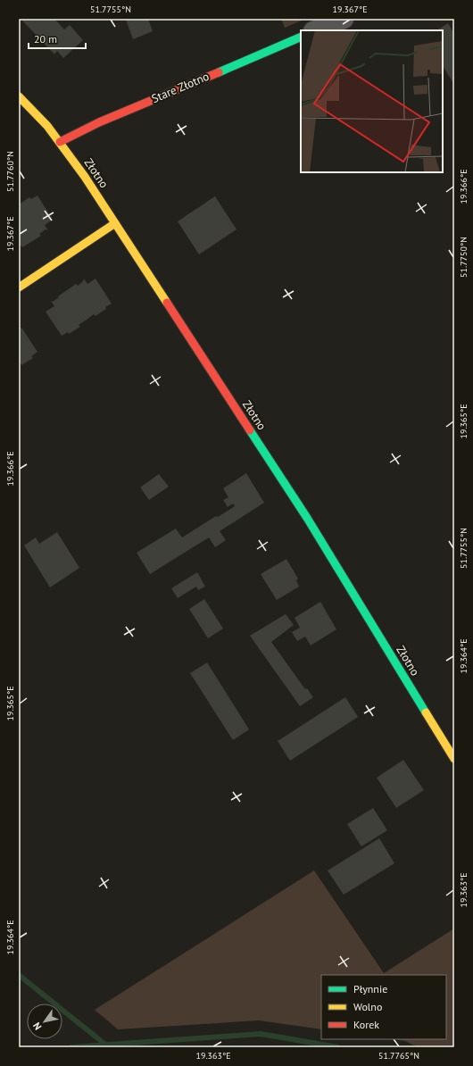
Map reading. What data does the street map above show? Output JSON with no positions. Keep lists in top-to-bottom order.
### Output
{
  "streets": {
    "street": ["Stare Złotno", "Złotno"]
  },
  "crossings": [
    ["Stare Złotno", "Złotno"]
  ],
  "legend": ["Płynnie", "Wolno", "Korek"],
  "scale_bar": "20 m",
  "north": "bottom left",
  "coordinates": [
    "51.7755°N",
    "19.367°E",
    "51.7760°N",
    "19.366°E",
    "51.7750°N",
    "19.365°E",
    "19.364°E",
    "19.363°E",
    "51.7765°N"
  ]
}
